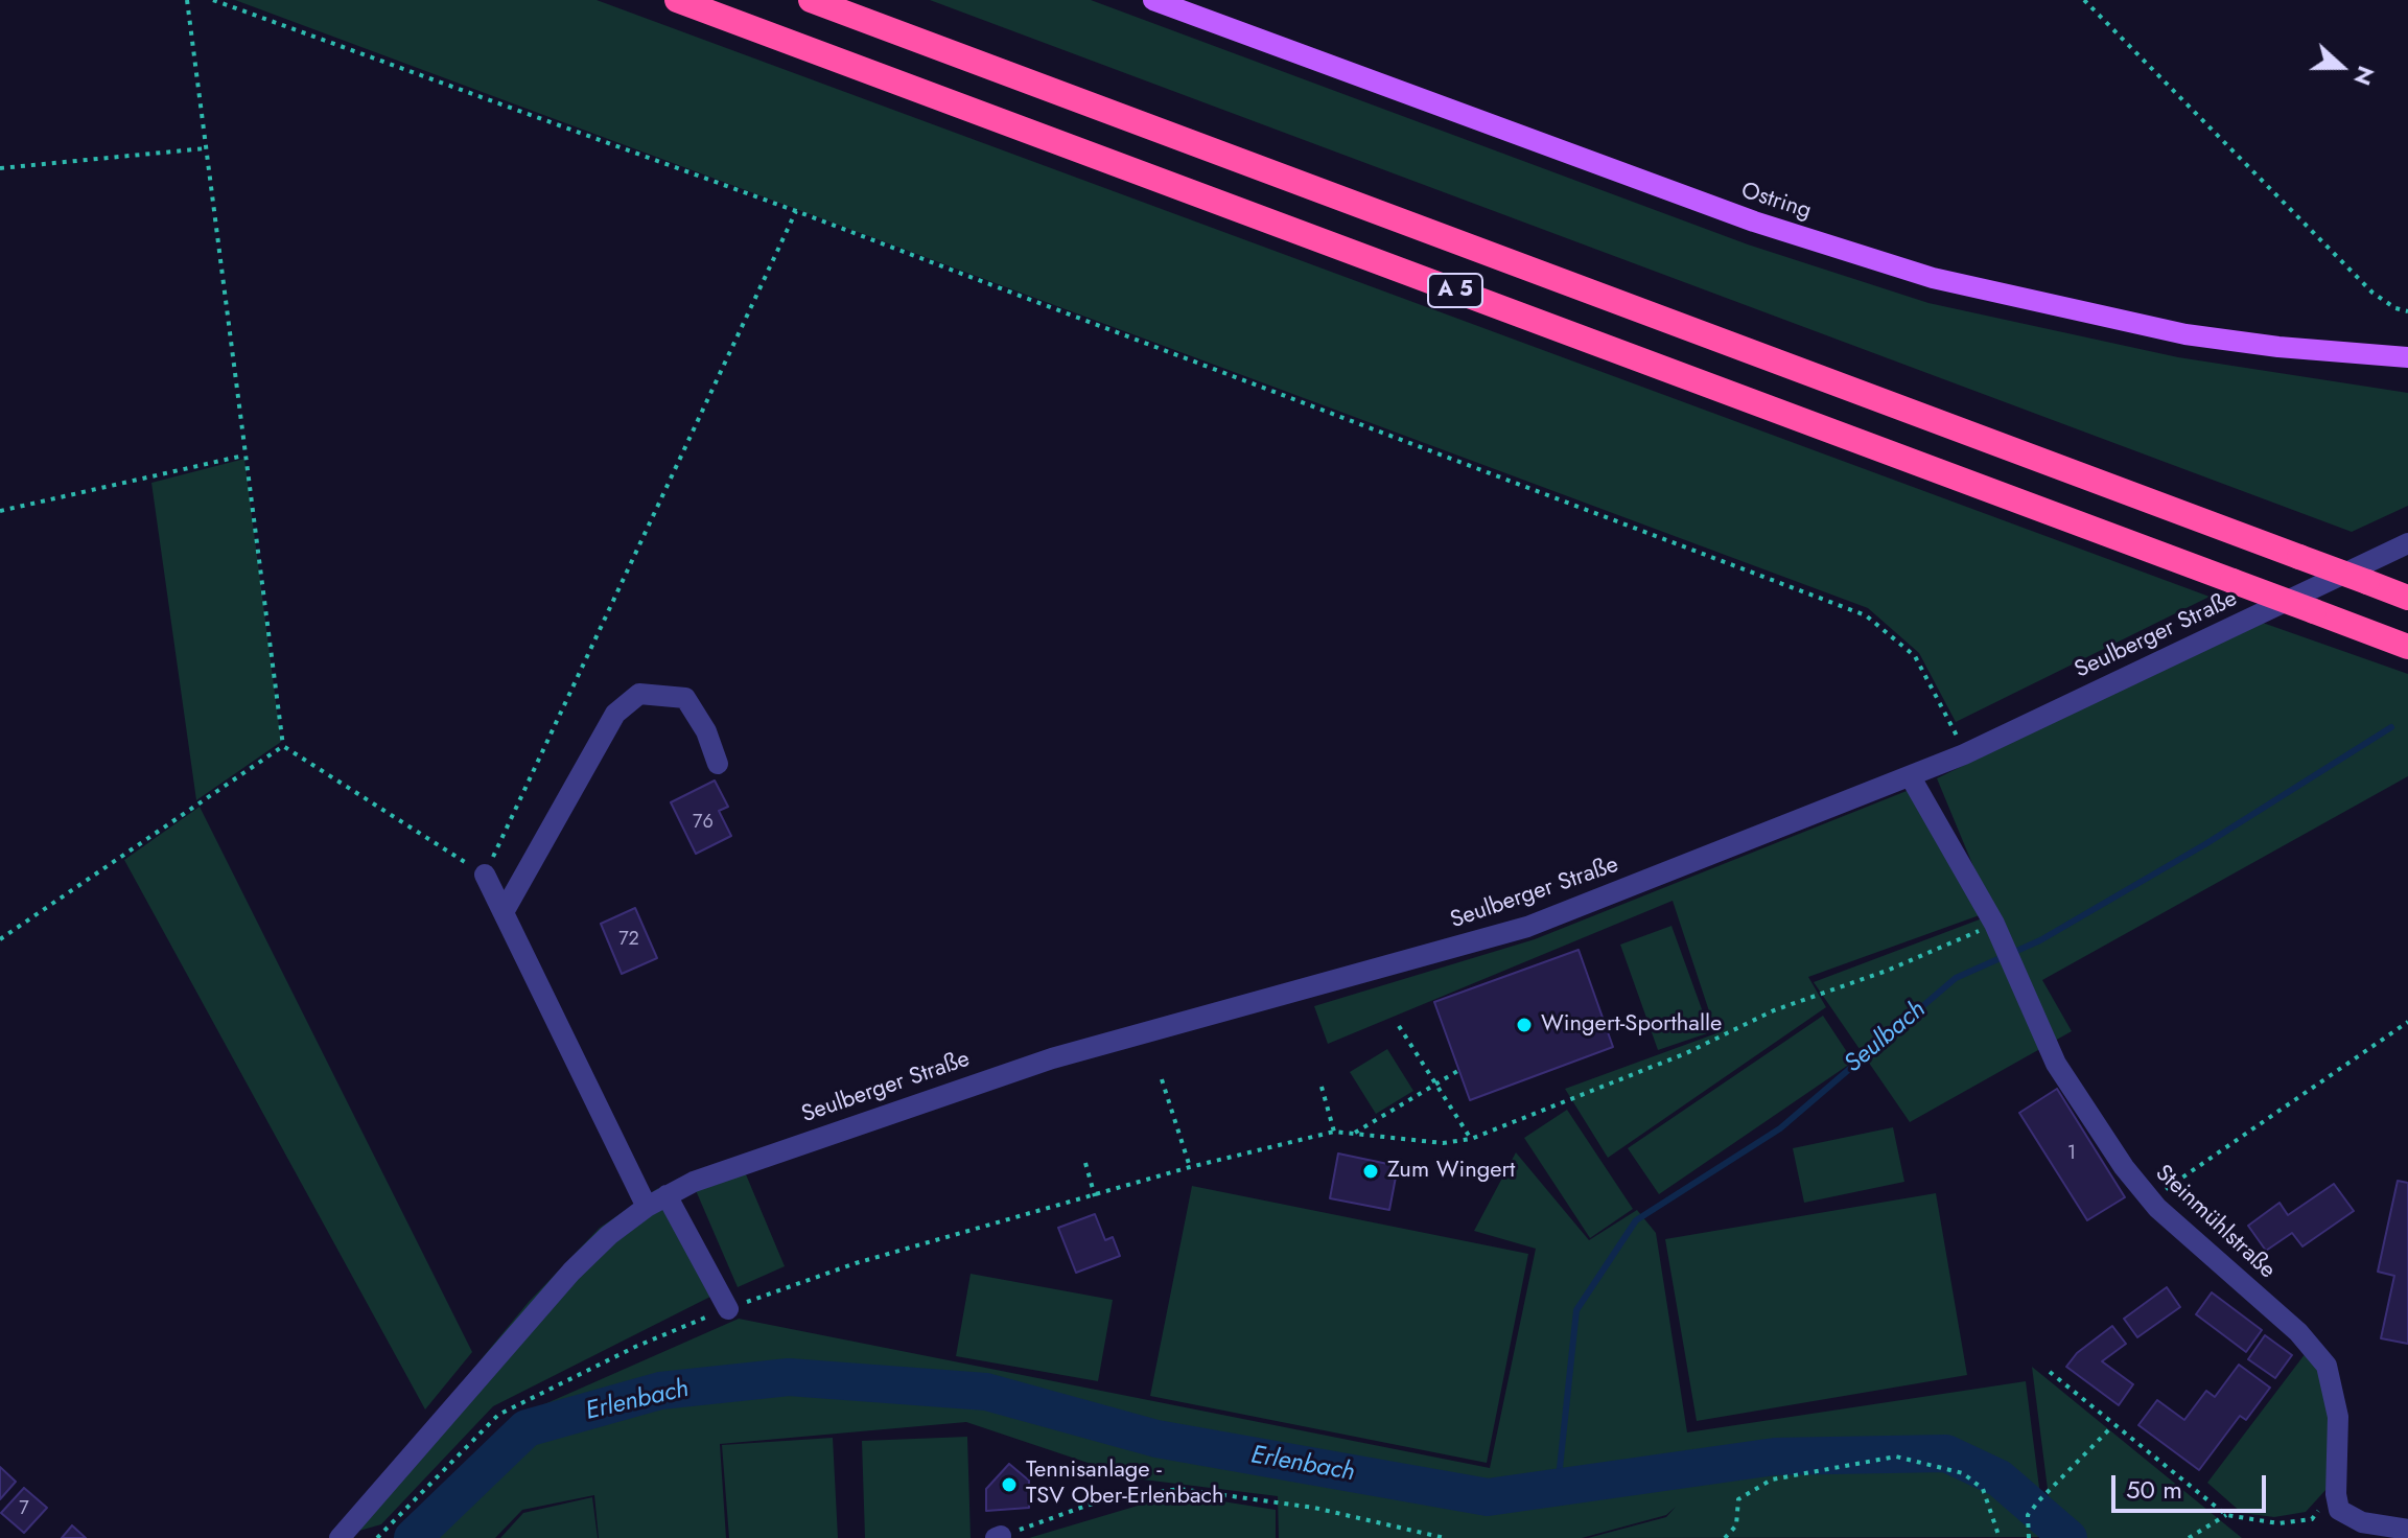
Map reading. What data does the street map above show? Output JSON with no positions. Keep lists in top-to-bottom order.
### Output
{
  "streets": {
    "highway": ["A 5"],
    "main road": ["Ostring"],
    "street": ["Seulberger Straße", "Steinmühlstraße"]
  },
  "crossings": [
    ["Seulberger Straße", "Steinmühlstraße"]
  ],
  "water": ["Seulbach", "Erlenbach"],
  "places": ["Wingert-Sporthalle", "Zum Wingert", "Tennisanlage - TSV Ober-Erlenbach"],
  "house_numbers": [
    "76",
    "72",
    "1",
    "7"
  ],
  "scale_bar": "50 m",
  "north": "right"
}
